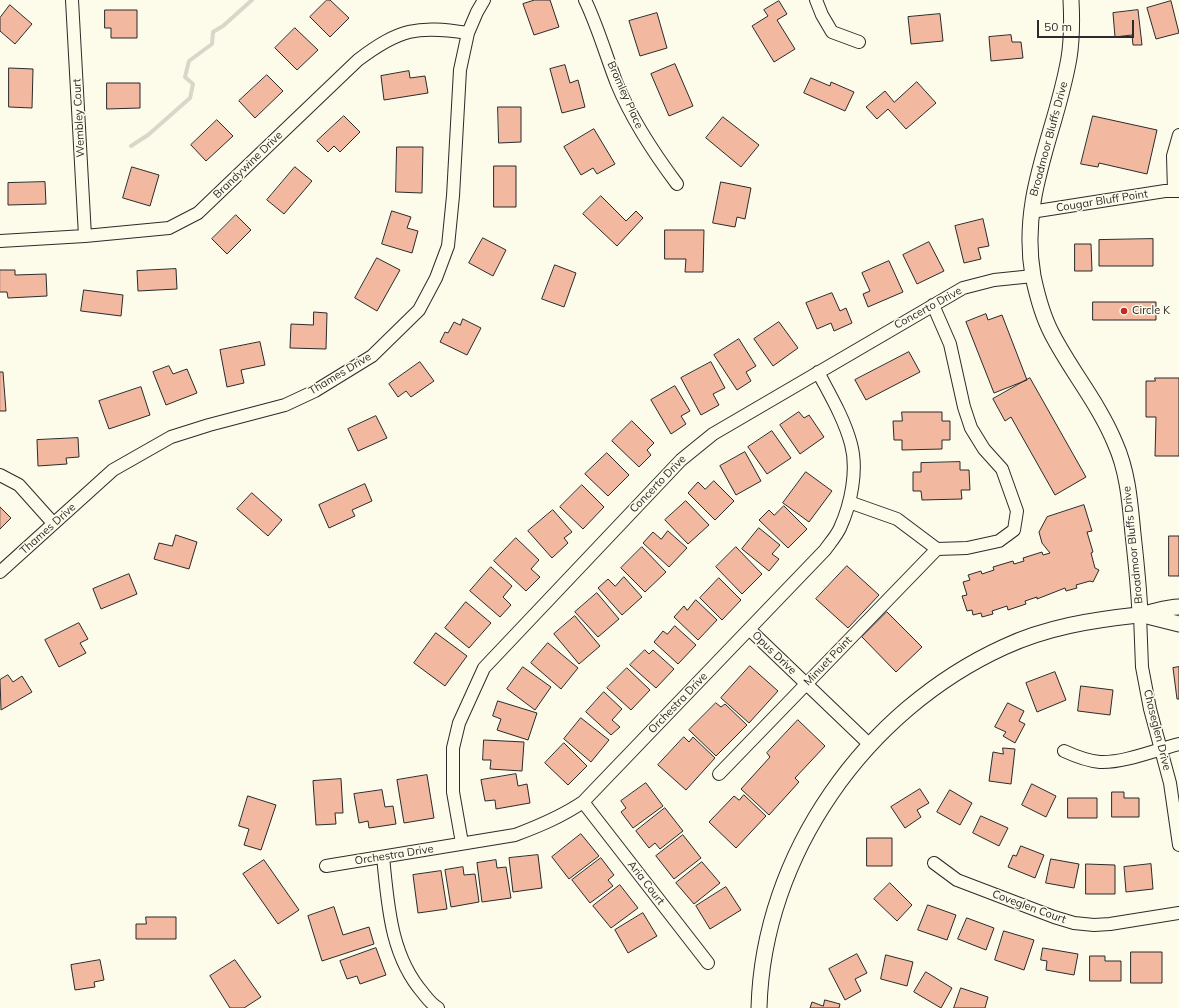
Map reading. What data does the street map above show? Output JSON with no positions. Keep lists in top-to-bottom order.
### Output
{
  "streets": {
    "street": [
      "Bromley Place",
      "Wembley Court",
      "Broadmoor Bluffs Drive",
      "Brandywine Drive",
      "Cougar Bluff Point",
      "Concerto Drive",
      "Thames Drive",
      "Opus Drive",
      "Minuet Point",
      "Orchestra Drive",
      "Chaseglen Drive",
      "Aria Court",
      "Coveglen Court"
    ]
  },
  "crossings": [
    ["Wembley Court", "Brandywine Drive"],
    ["Broadmoor Bluffs Drive", "Cougar Bluff Point"],
    ["Broadmoor Bluffs Drive", "Concerto Drive"],
    ["Broadmoor Bluffs Drive", "Opus Drive"],
    ["Broadmoor Bluffs Drive", "Chaseglen Drive"],
    ["Brandywine Drive", "Thames Drive"],
    ["Concerto Drive", "Orchestra Drive"],
    ["Opus Drive", "Minuet Point"],
    ["Opus Drive", "Orchestra Drive"],
    ["Orchestra Drive", "Aria Court"]
  ],
  "places": ["Circle K"],
  "scale_bar": "50 m"
}
